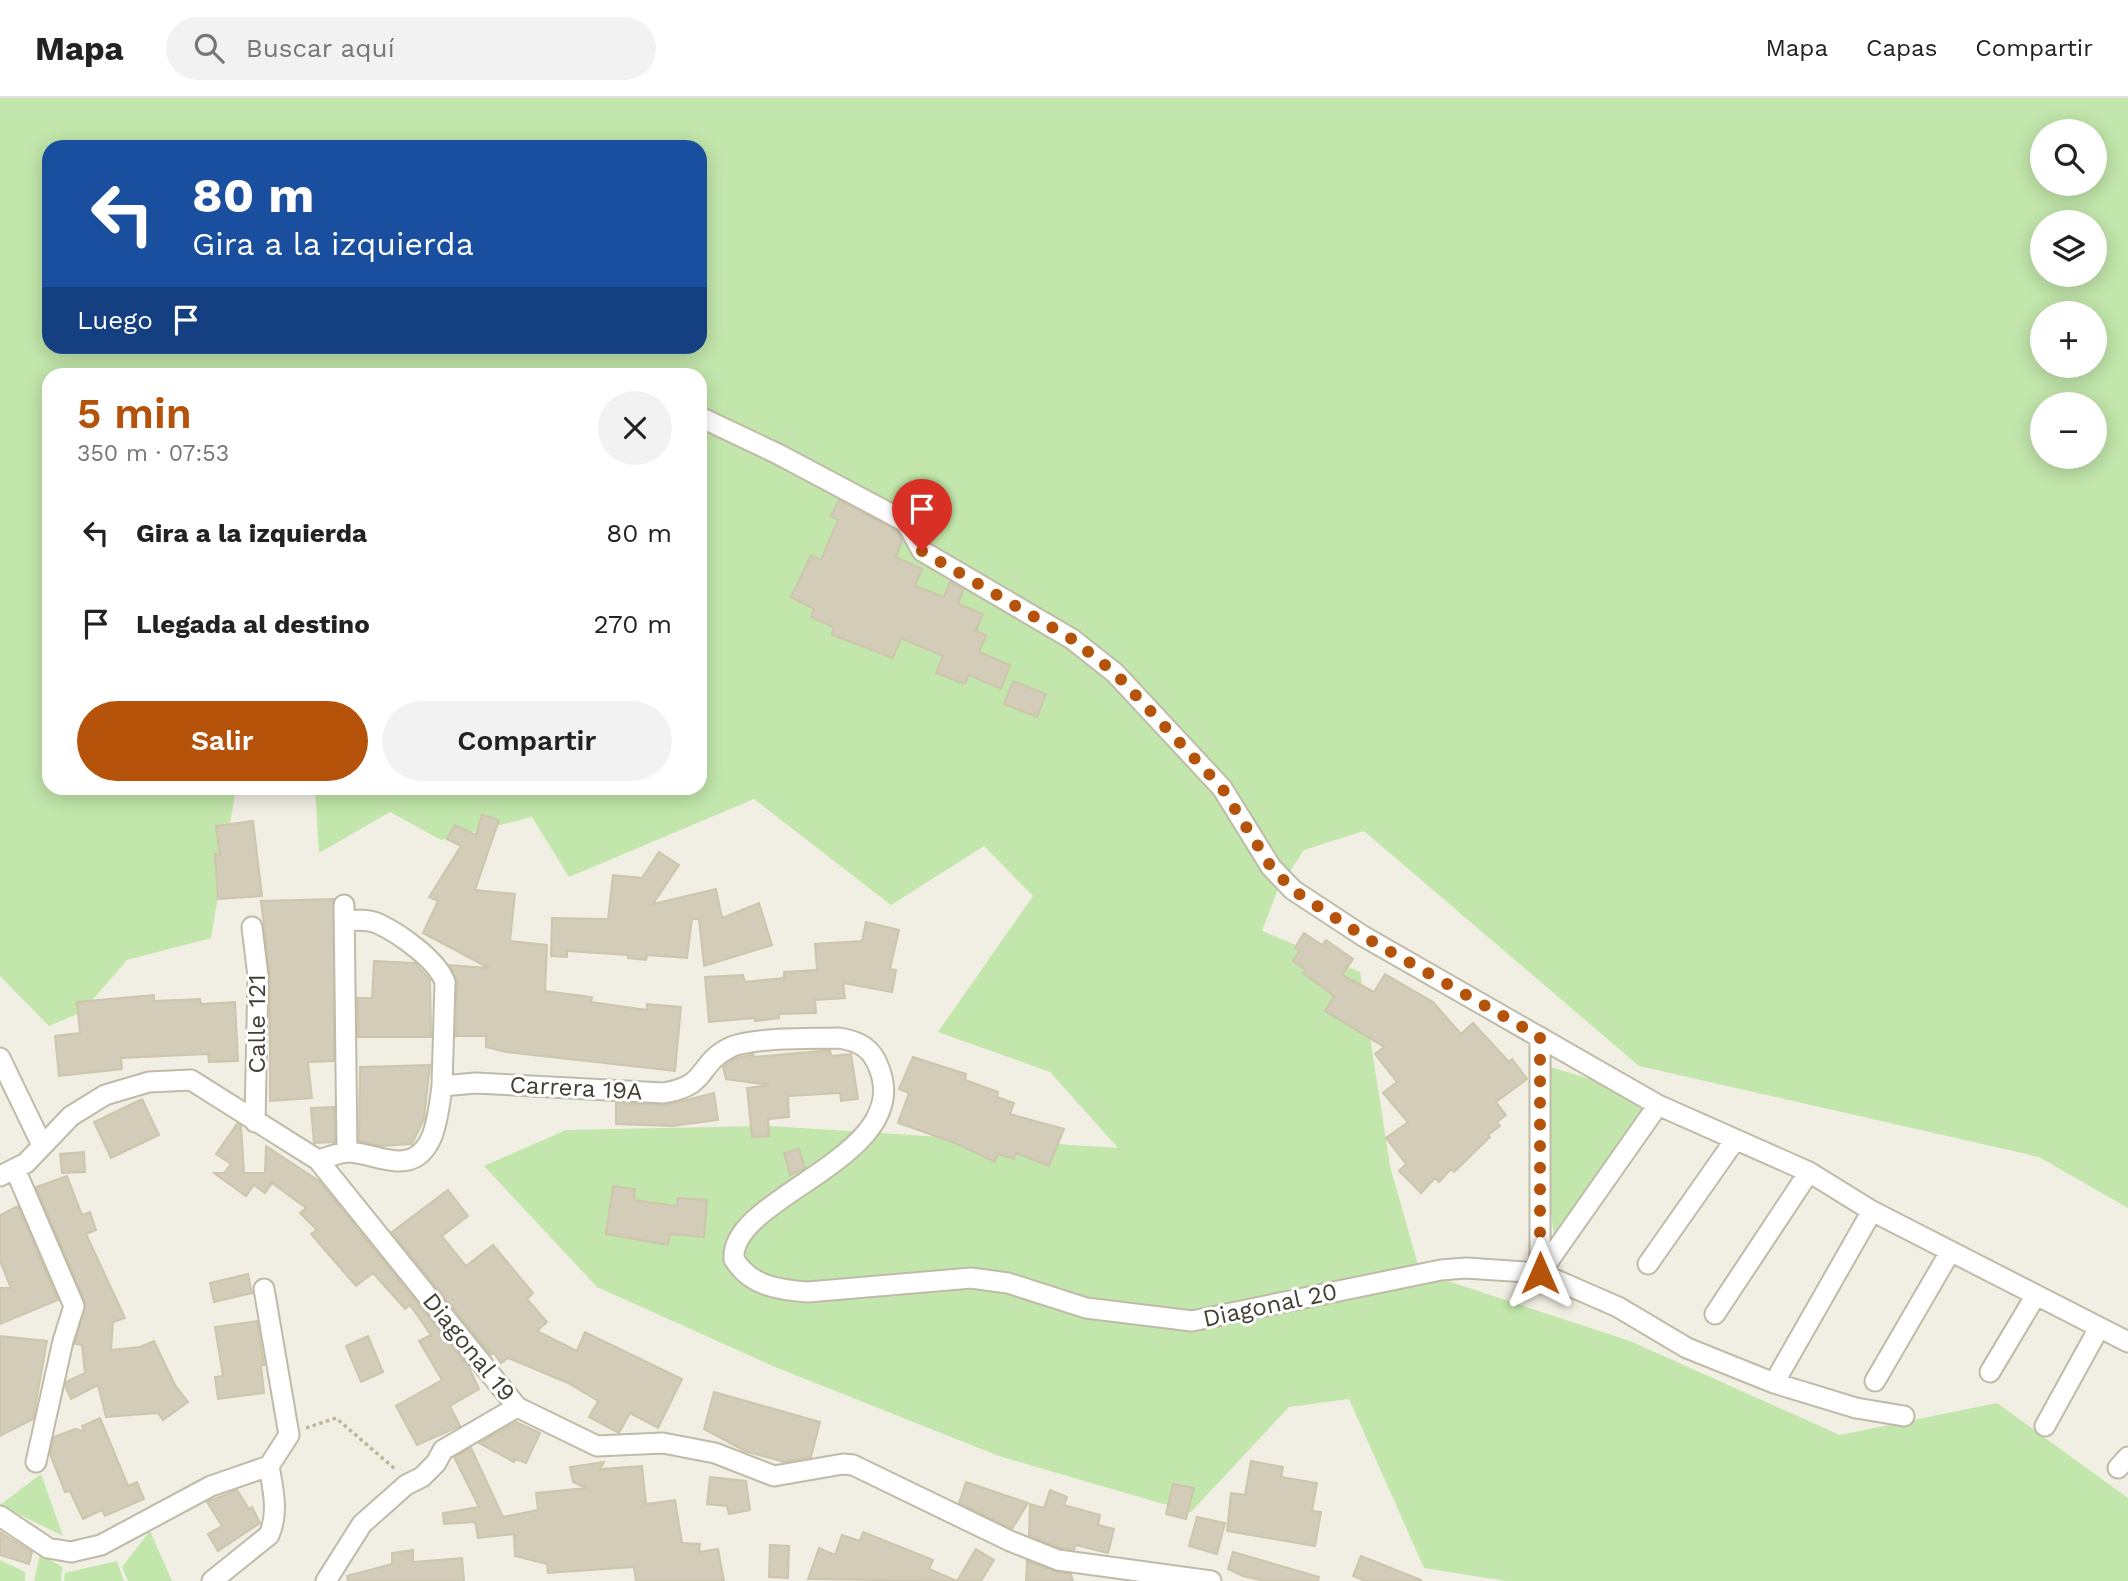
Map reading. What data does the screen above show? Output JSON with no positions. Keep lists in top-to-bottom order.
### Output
{
  "streets": {
    "street": [
      "Calle 121",
      "Carrera 19A",
      "Diagonal 20",
      "Diagonal 19"
    ]
  },
  "crossings": [
    ["Calle 121", "Diagonal 19"],
    ["Carrera 19A", "Diagonal 20"]
  ],
  "page": {
    "header": "Mapa",
    "search": "Buscar aquí",
    "nav": ["Mapa", "Capas", "Compartir"],
    "map_buttons": ["+", "−"],
    "turn": ["80 m", "Gira a la izquierda"],
    "then": "Luego",
    "heading": ["5 min", "350 m · 07:53"],
    "list": [
      {
        "name": "Gira a la izquierda",
        "value": "80 m"
      },
      {
        "name": "Llegada al destino",
        "value": "270 m"
      }
    ],
    "buttons": ["Salir", "Compartir"]
  }
}
